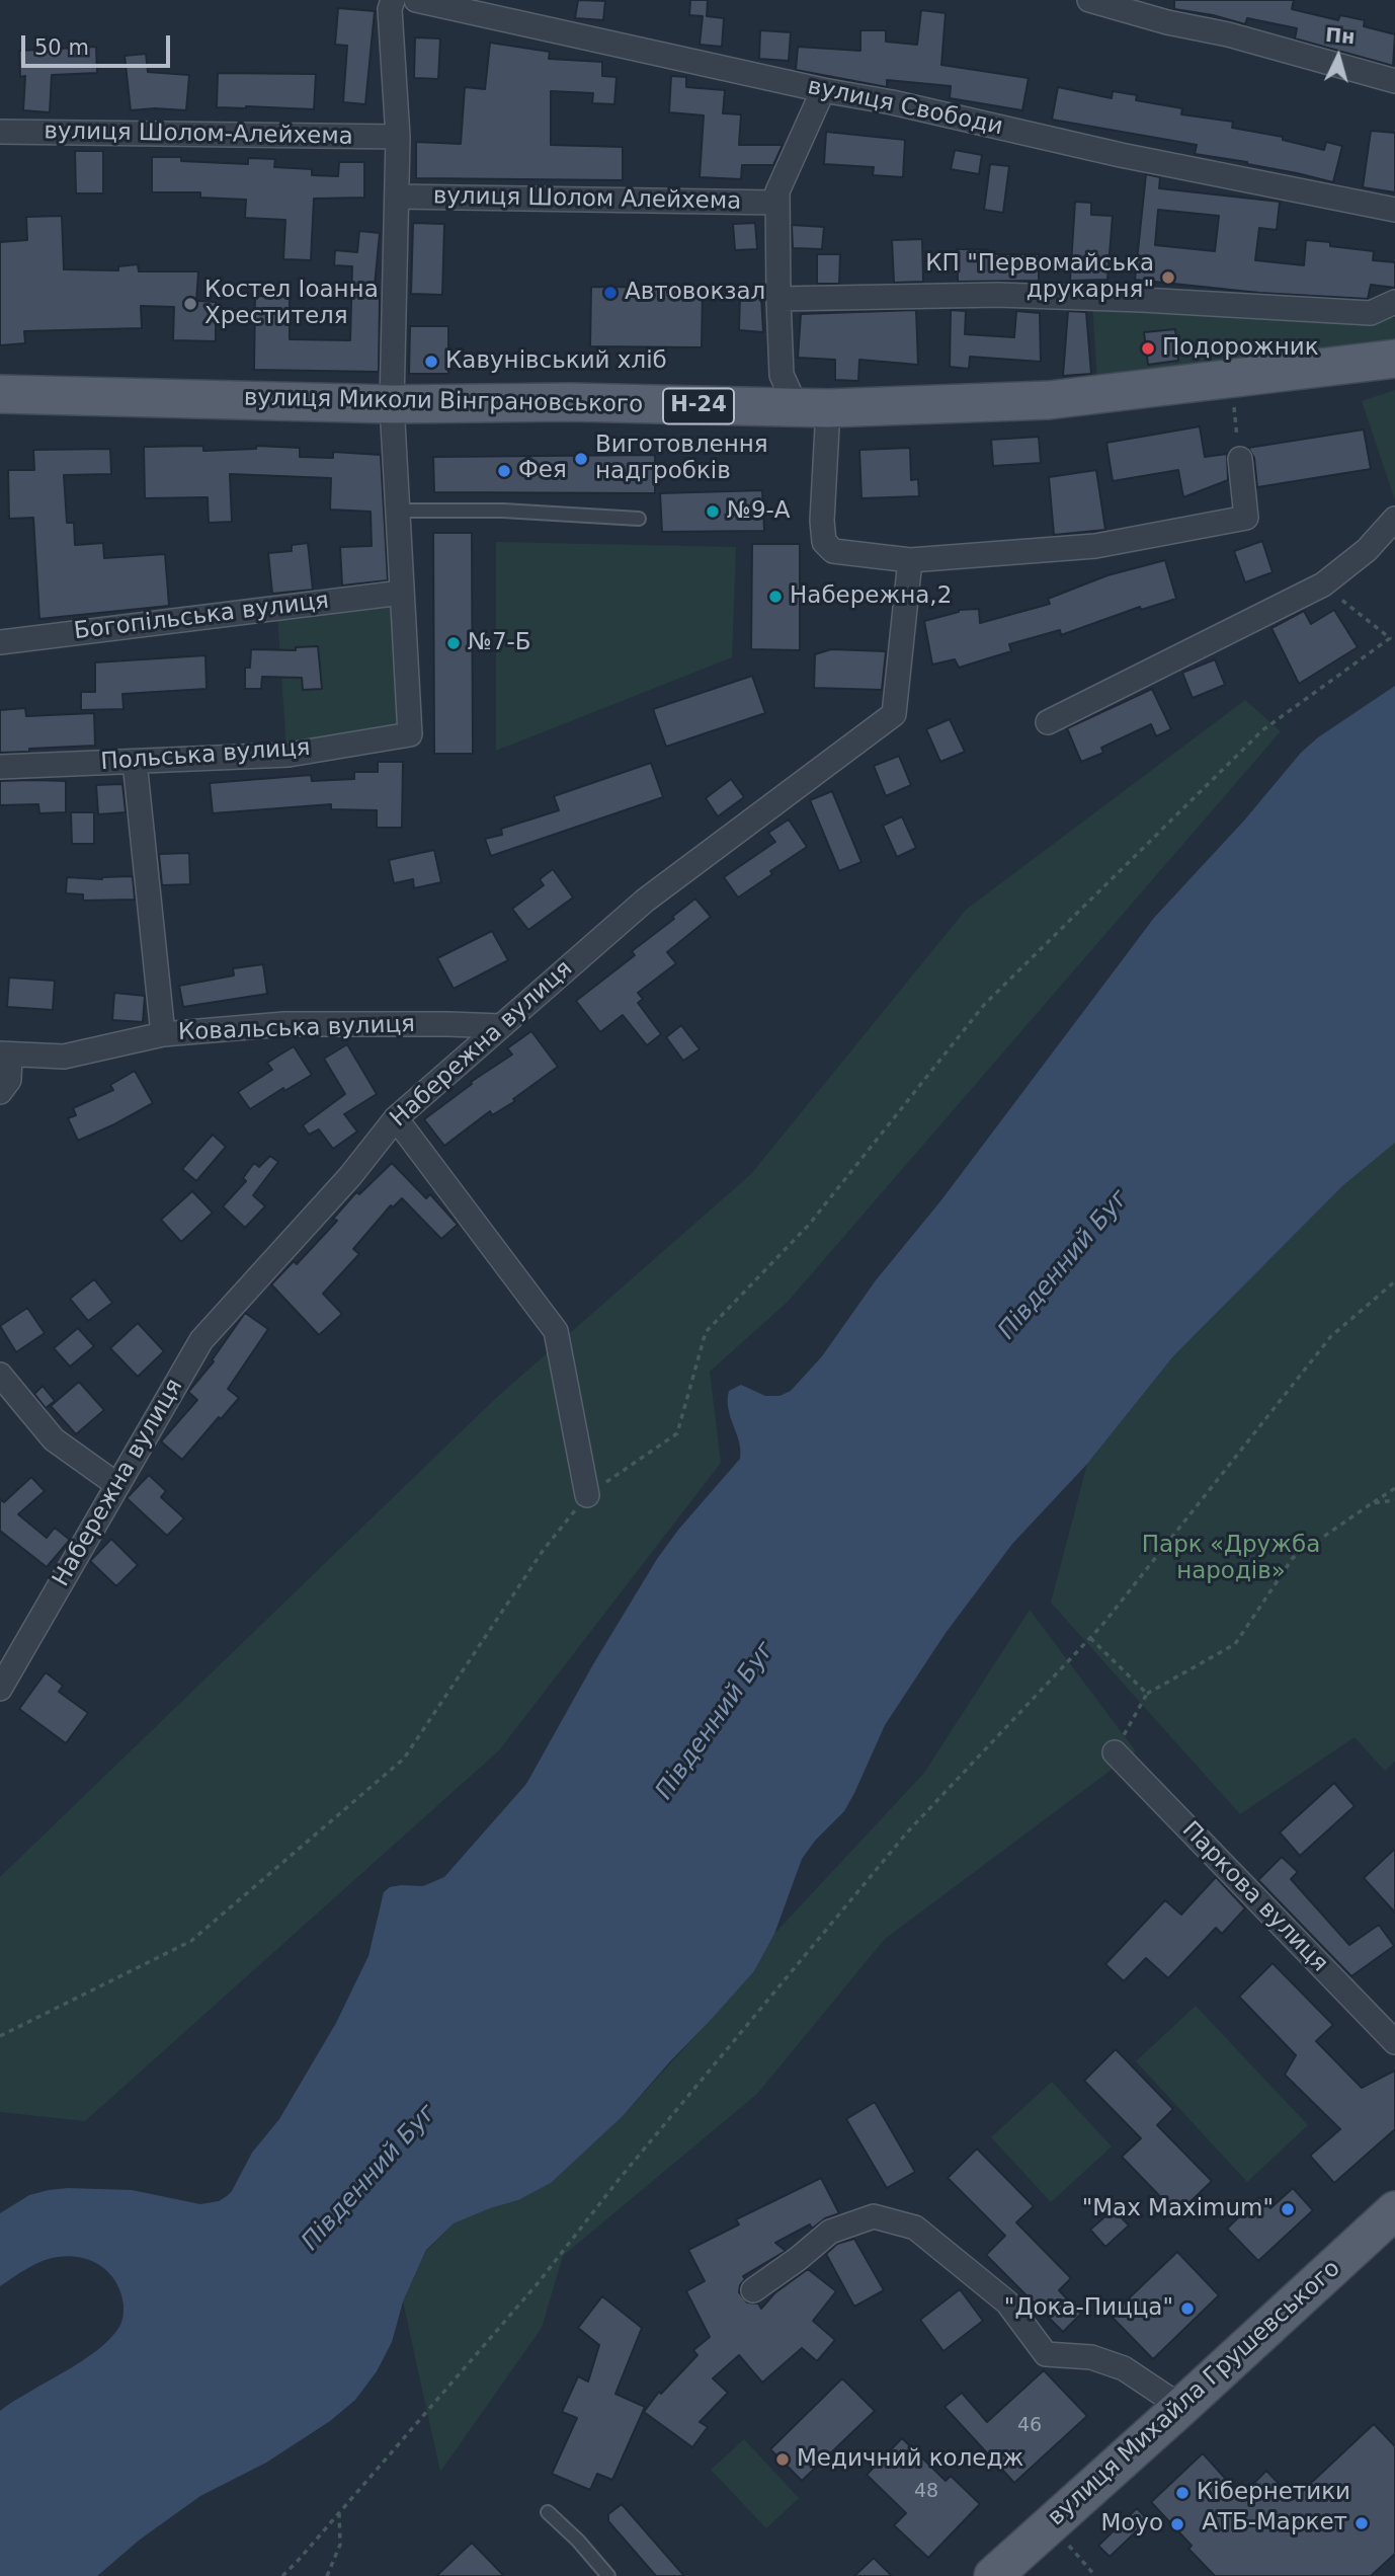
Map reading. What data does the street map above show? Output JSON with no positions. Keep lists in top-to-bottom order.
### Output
{
  "streets": {
    "main road": ["вулиця Миколи Вінграновського", "Н-24", "вулиця Михайла Грушевського"],
    "street": [
      "вулиця Свободи",
      "вулиця Шолом-Алейхема",
      "вулиця Шолом Алейхема",
      "Богопільська вулиця",
      "Польська вулиця",
      "Ковальська вулиця",
      "Набережна вулиця",
      "Паркова вулиця"
    ]
  },
  "crossings": [
    ["Богопільська вулиця", "Польська вулиця"],
    ["Ковальська вулиця", "Набережна вулиця"]
  ],
  "water": ["Південний Буг"],
  "parks": ["Парк «Дружба народів»"],
  "places": [
    "КП \"Первомайська друкарня\"",
    "Автовокзал",
    "Костел Іоанна Хрестителя",
    "Подорожник",
    "Кавунівський хліб",
    "Виготовлення надгробків",
    "Фея",
    "№9-А",
    "Набережна,2",
    "№7-Б",
    "\"Max Maximum\"",
    "\"Дока-Пицца\"",
    "Медичний коледж",
    "Кібернетики",
    "АТБ-Маркет",
    "Moyo"
  ],
  "house_numbers": ["46", "48"],
  "scale_bar": "50 m",
  "north": "top"
}
